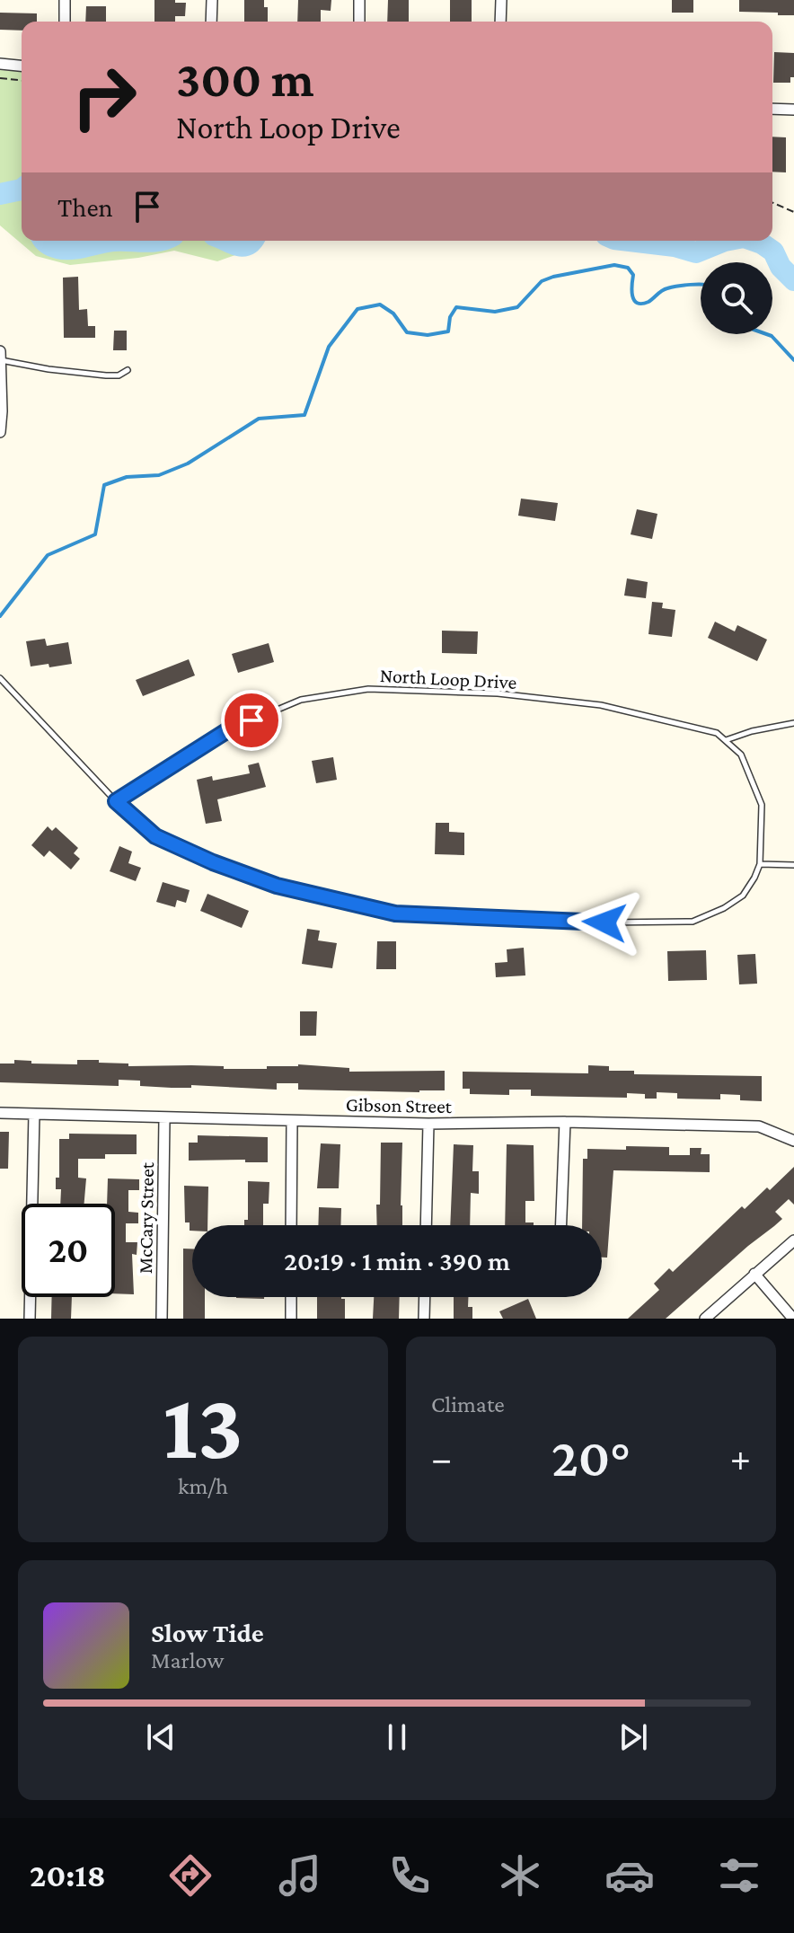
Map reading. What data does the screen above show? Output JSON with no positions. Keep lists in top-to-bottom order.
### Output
{
  "streets": {
    "street": ["Gibson Street", "McCary Street"],
    "lane": ["North Loop Drive"]
  },
  "crossings": [
    ["Gibson Street", "McCary Street"]
  ],
  "page": {
    "turn": ["300 m", "North Loop Drive"],
    "then": "Then",
    "limit": "20",
    "trip": "20:19 · 1 min · 390 m",
    "tile": [
      ["13", "km/h"],
      "Climate"
    ],
    "heat": ["−", "20°", "+"],
    "song": ["Slow Tide", "Marlow"],
    "tabs": "20:18"
  }
}
